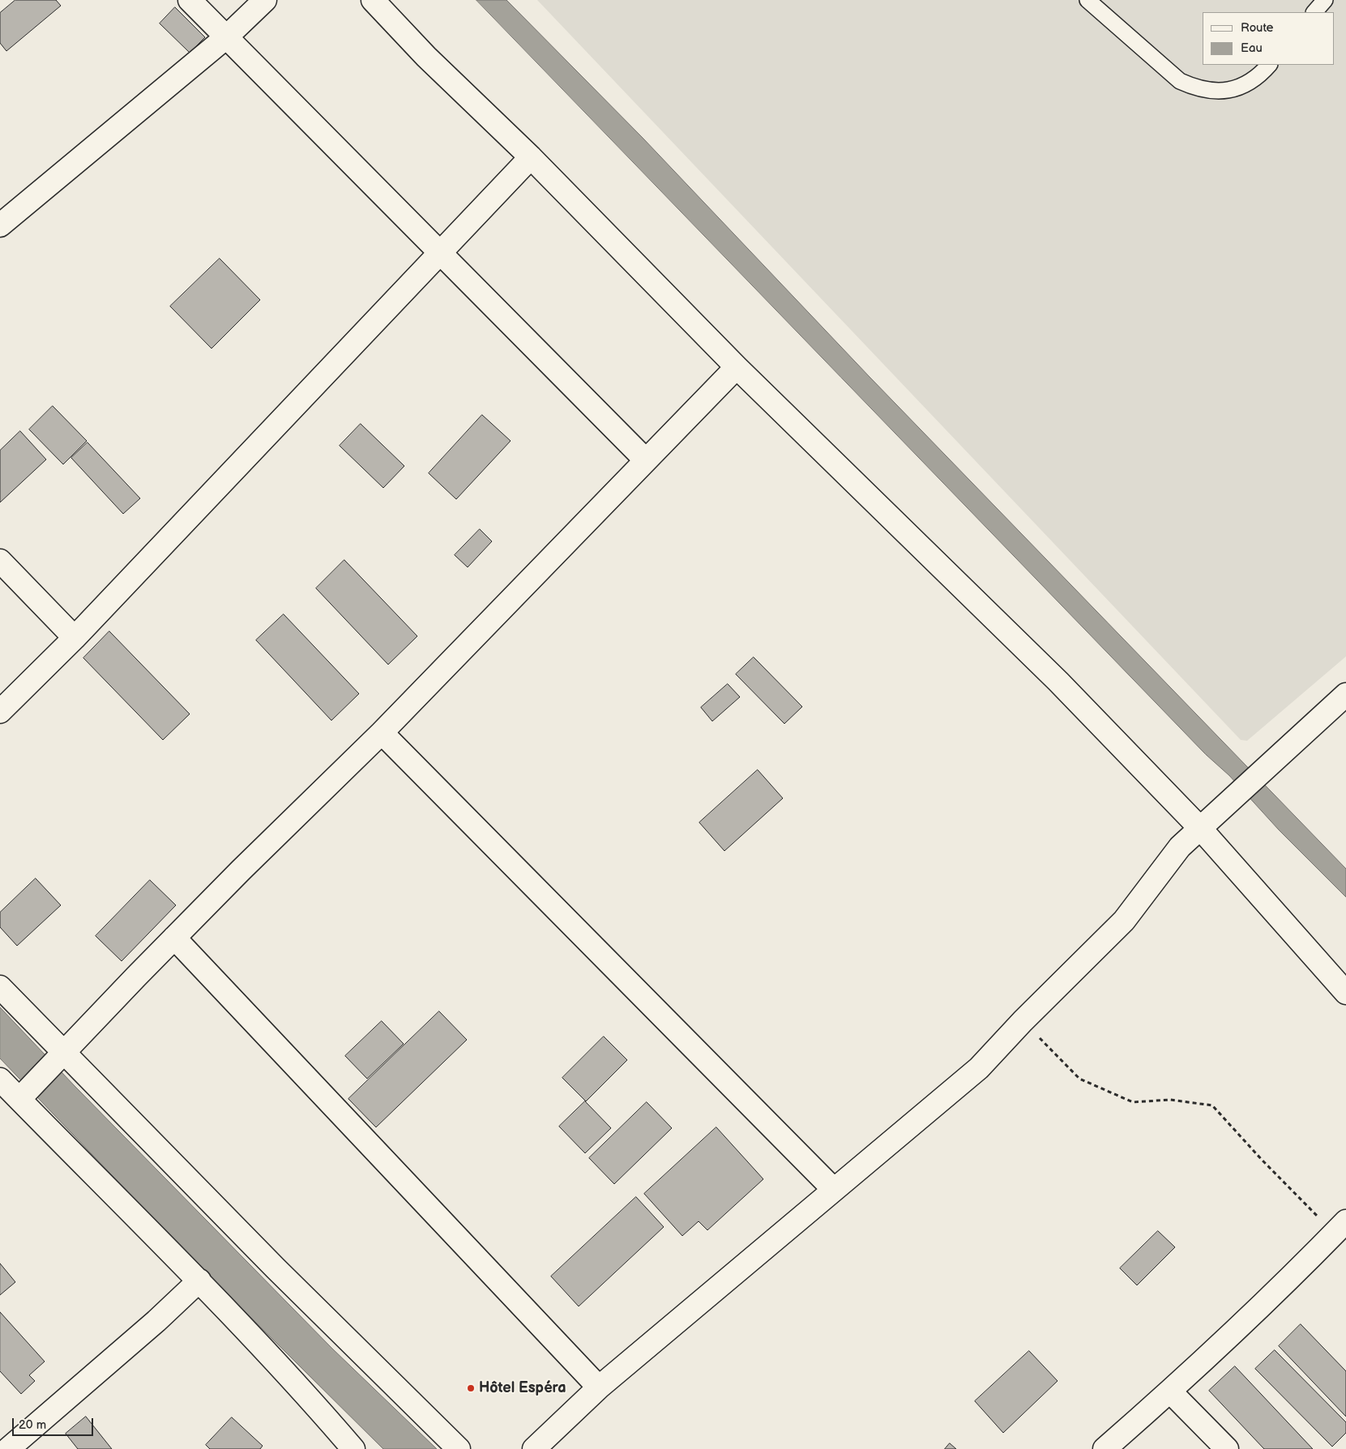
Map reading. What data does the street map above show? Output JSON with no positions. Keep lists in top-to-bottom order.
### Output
{
  "places": ["Hôtel Espéra"],
  "legend": ["Route", "Eau"],
  "scale_bar": "20 m"
}
